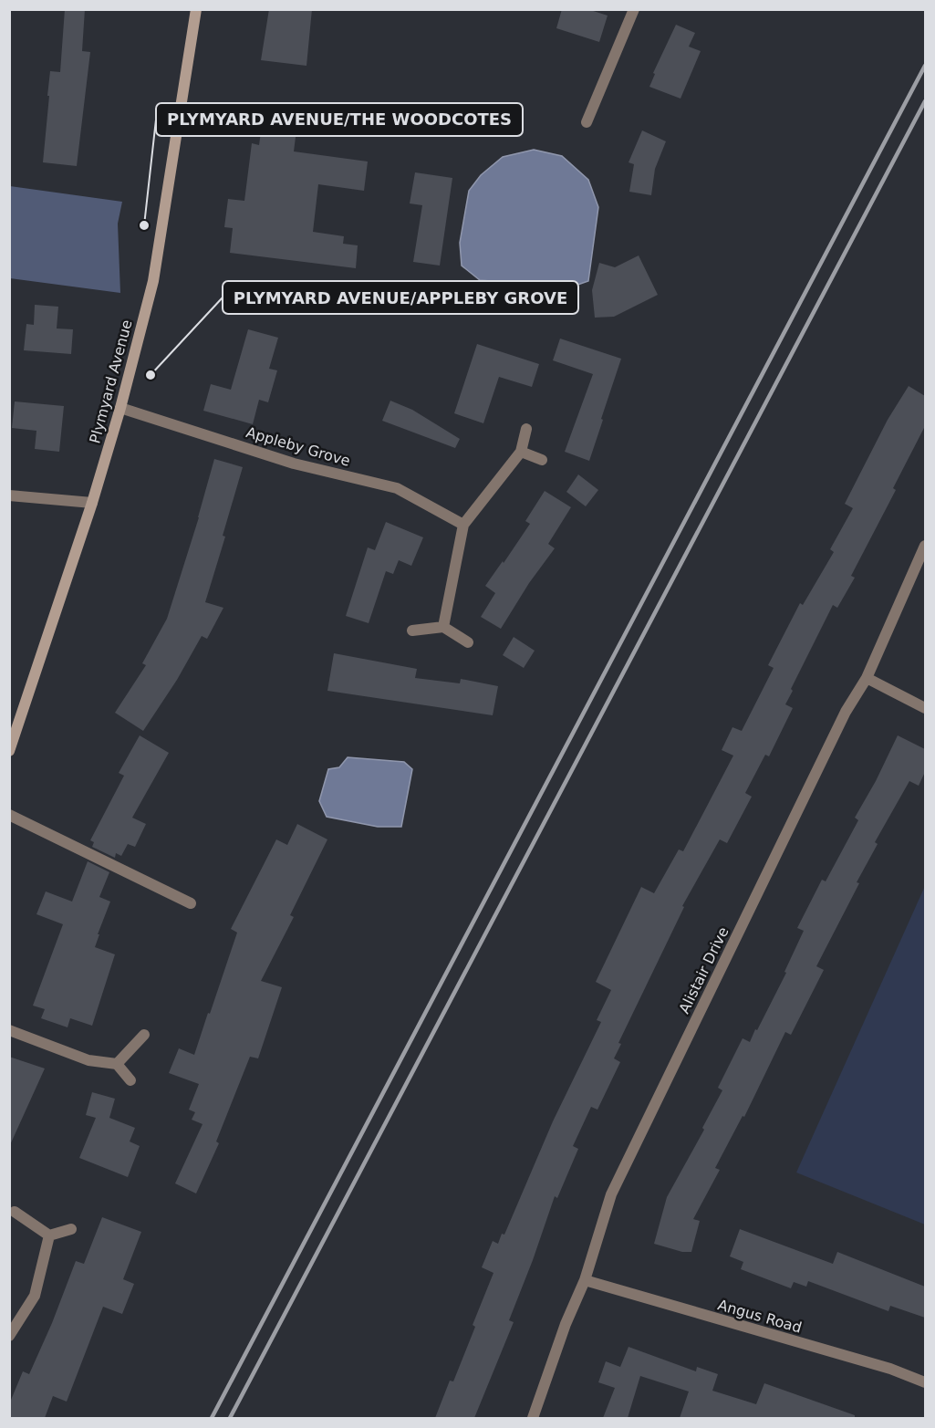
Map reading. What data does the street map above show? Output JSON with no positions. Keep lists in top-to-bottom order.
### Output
{
  "streets": {
    "street": [
      "Plymyard Avenue",
      "Appleby Grove",
      "Alistair Drive",
      "Angus Road"
    ]
  },
  "crossings": [
    ["Plymyard Avenue", "Appleby Grove"],
    ["Alistair Drive", "Angus Road"]
  ],
  "places": ["PLYMYARD AVENUE/THE WOODCOTES", "PLYMYARD AVENUE/APPLEBY GROVE"]
}
